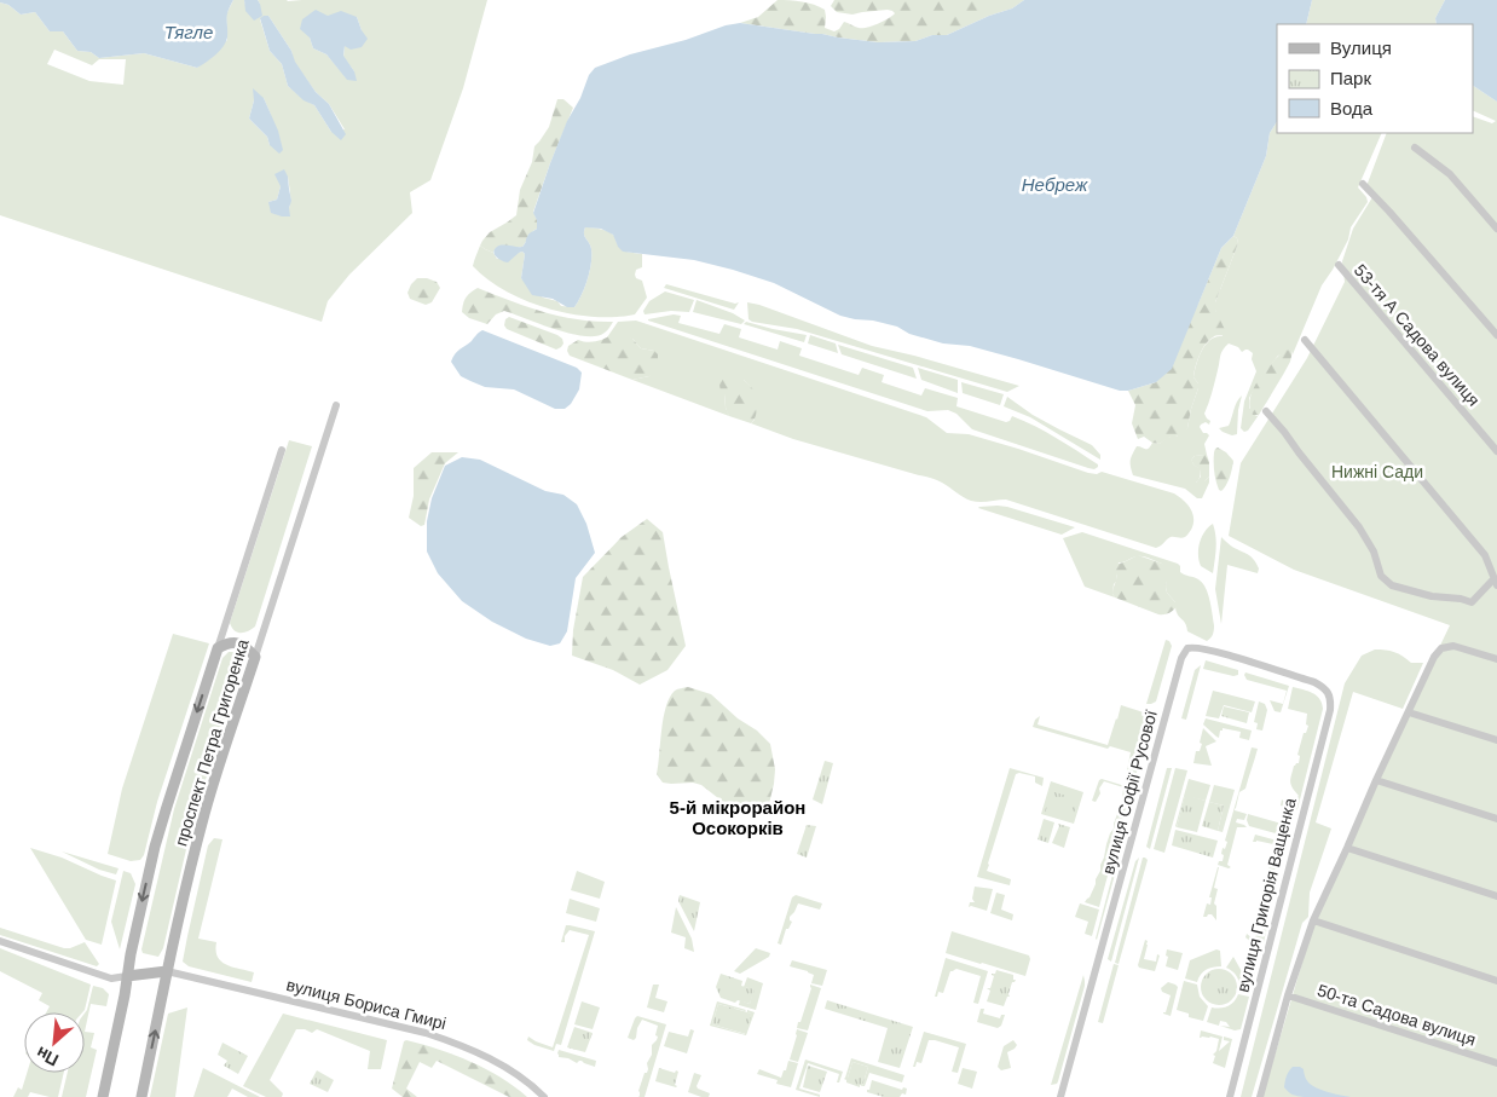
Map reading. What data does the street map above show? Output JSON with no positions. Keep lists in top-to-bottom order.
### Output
{
  "streets": {
    "street": [
      "53-тя А Садова вулиця",
      "проспект Петра Григоренка",
      "вулиця Софії Русової",
      "вулиця Григорія Ващенка",
      "вулиця Бориса Гмирі",
      "50-та Садова вулиця"
    ]
  },
  "crossings": [
    ["проспект Петра Григоренка", "вулиця Бориса Гмирі"],
    ["вулиця Софії Русової", "вулиця Григорія Ващенка"]
  ],
  "districts": ["5-й мікрорайон Осокорків"],
  "water": ["Тягле", "Небреж"],
  "parks": ["Нижні Сади"],
  "legend": ["Вулиця", "Парк", "Вода"],
  "north": "bottom left"
}
